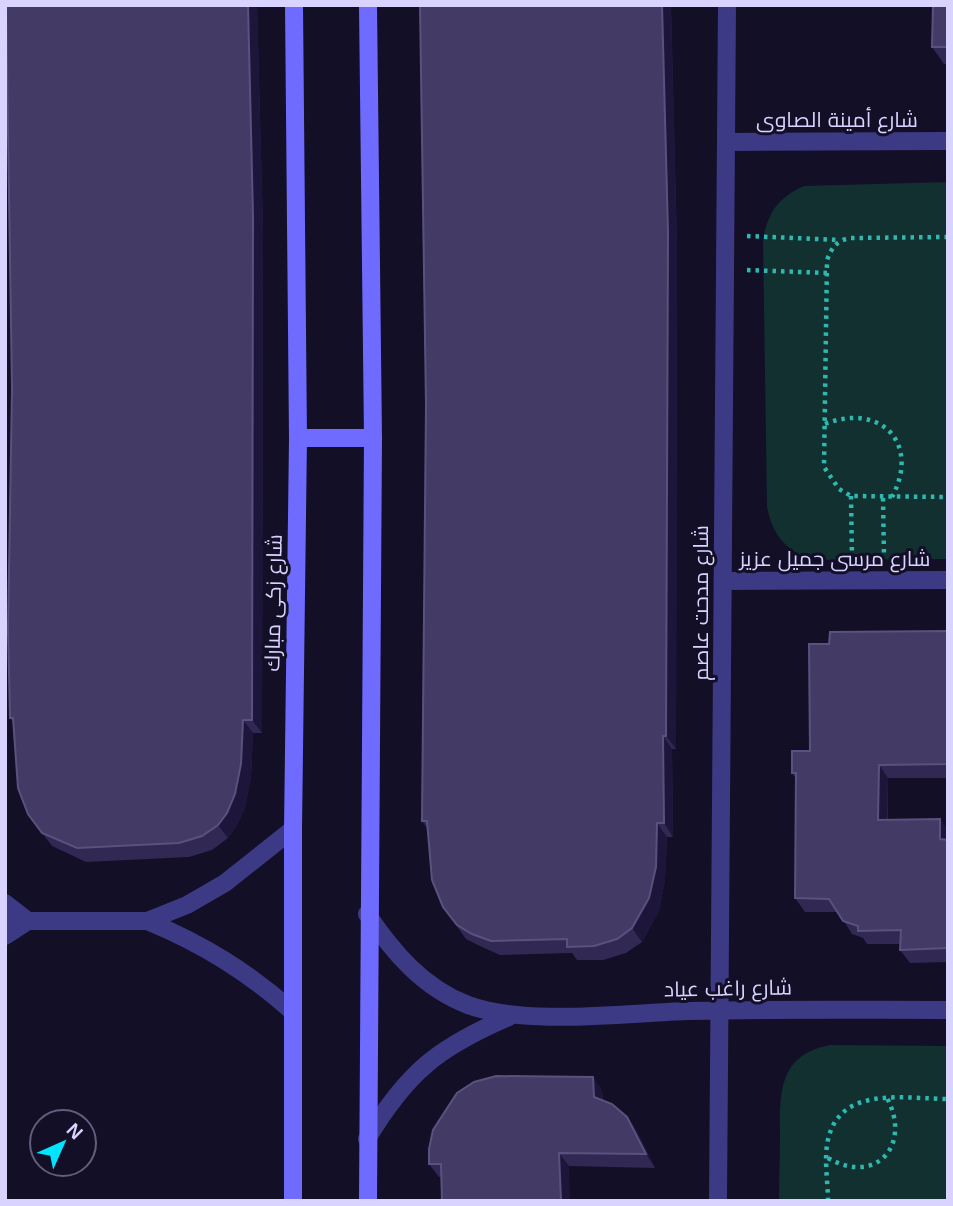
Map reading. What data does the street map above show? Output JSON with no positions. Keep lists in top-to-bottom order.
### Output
{
  "streets": {
    "street": [
      "شارع أمينة الصاوى",
      "شارع مرسى جميل عزيز",
      "شارع زكى مبارك",
      "شارع مدحت عاصم",
      "شارع راغب عياد"
    ]
  },
  "crossings": [
    ["شارع أمينة الصاوى", "شارع مدحت عاصم"],
    ["شارع مرسى جميل عزيز", "شارع مدحت عاصم"],
    ["شارع مدحت عاصم", "شارع راغب عياد"]
  ],
  "north": "top right"
}
